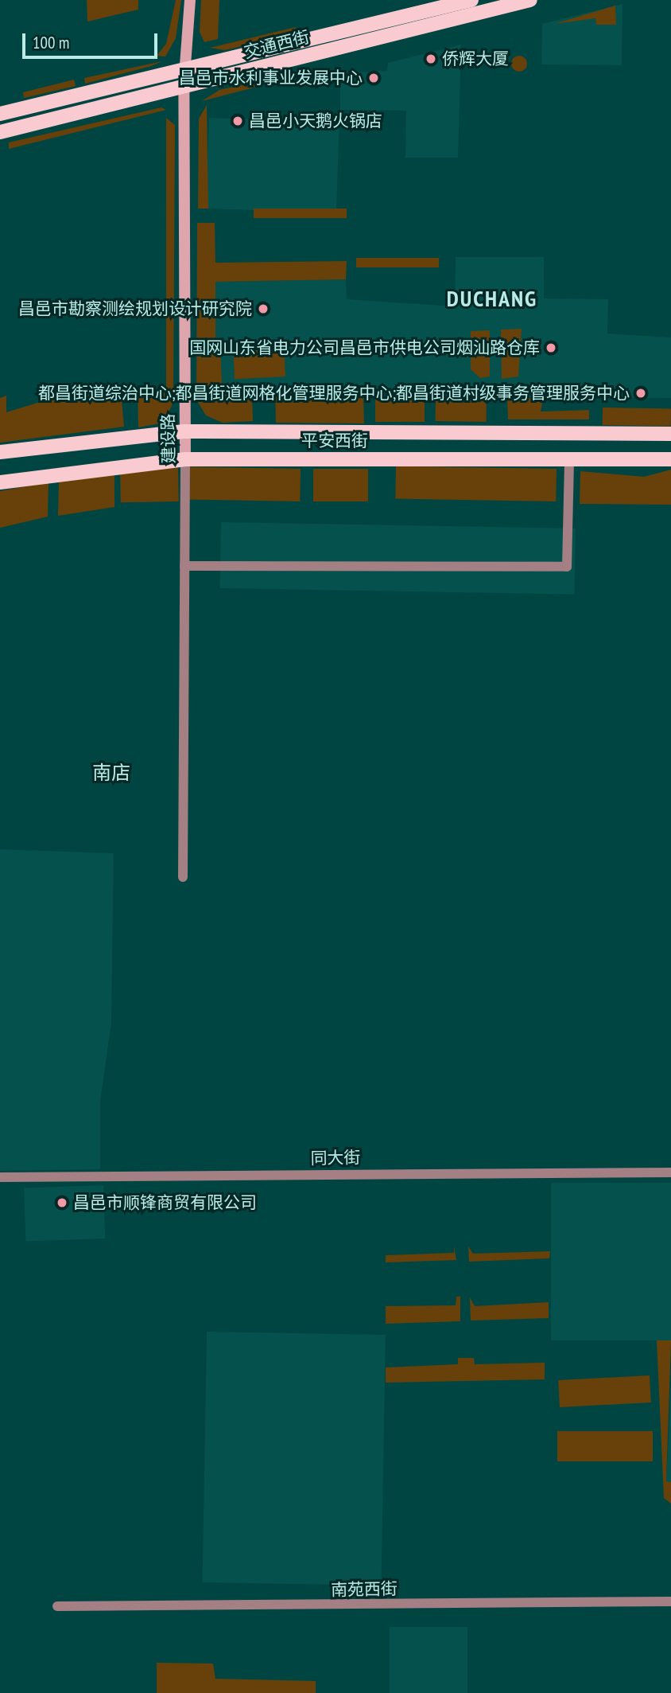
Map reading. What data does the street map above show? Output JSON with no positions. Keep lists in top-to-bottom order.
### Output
{
  "streets": {
    "main road": ["交通西街", "平安西街"],
    "street": ["建设路", "同大街", "南苑西街"]
  },
  "crossings": [
    ["交通西街", "建设路"],
    ["建设路", "平安西街"]
  ],
  "districts": ["DUCHANG", "南店"],
  "places": [
    "侨辉大厦",
    "昌邑市水利事业发展中心",
    "昌邑小天鹅火锅店",
    "昌邑市勘察测绘规划设计研究院",
    "国网山东省电力公司昌邑市供电公司烟汕路仓库",
    "都昌街道综治中心;都昌街道网格化管理服务中心;都昌街道村级事务管理服务中心",
    "昌邑市顺锋商贸有限公司"
  ],
  "scale_bar": "100 m"
}
